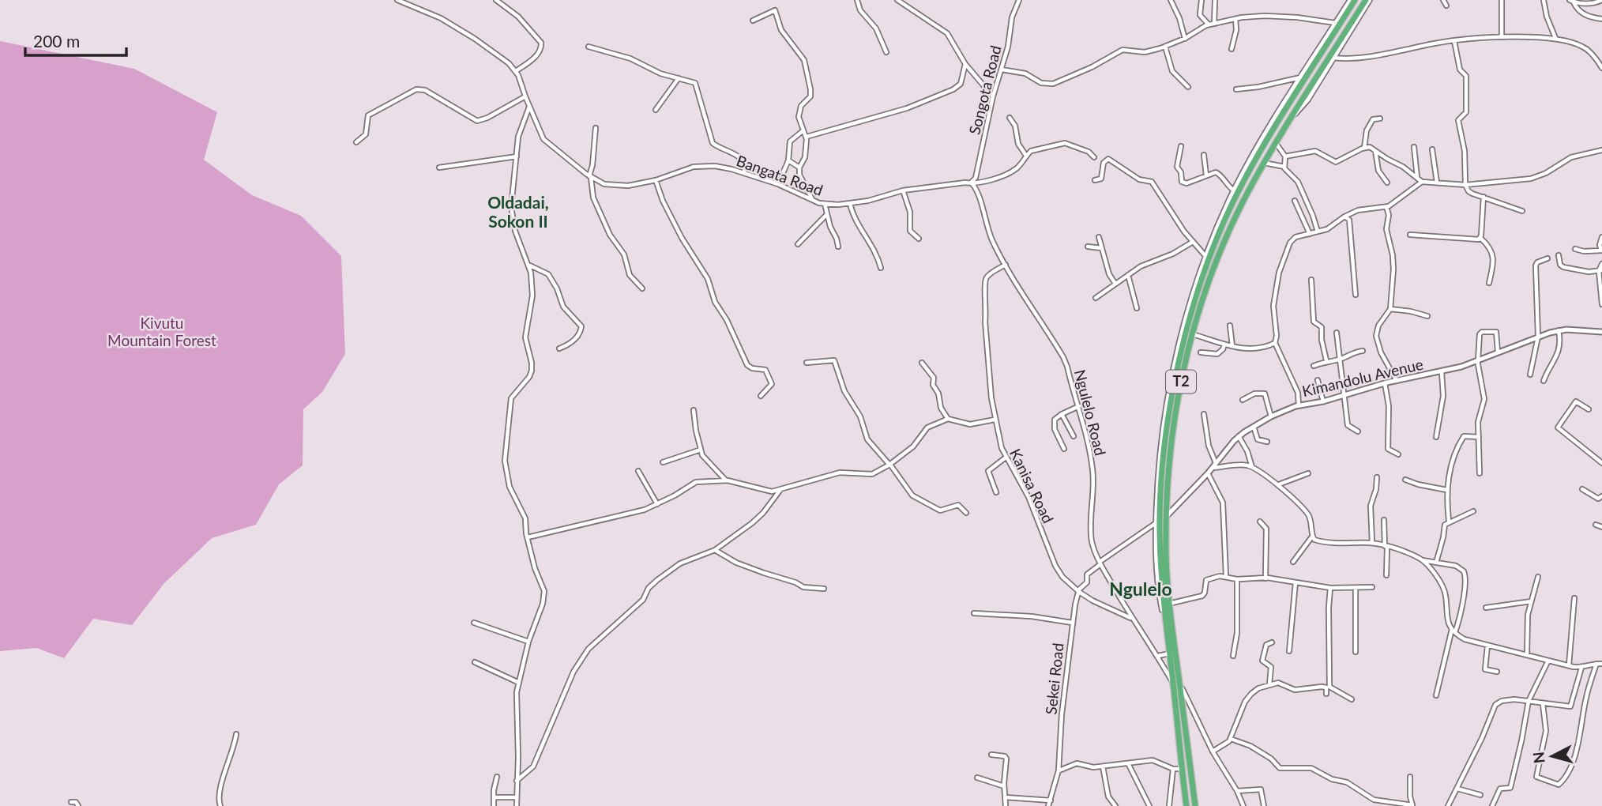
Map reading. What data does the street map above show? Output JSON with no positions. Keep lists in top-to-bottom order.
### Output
{
  "streets": {
    "highway": ["T2"],
    "street": [
      "Songota Road",
      "Bangata Road",
      "Kimandolu Avenue",
      "Ngulelo Road",
      "Kanisa Road",
      "Sekei Road"
    ]
  },
  "crossings": [
    ["Songota Road", "Bangata Road"],
    ["Songota Road", "Ngulelo Road"],
    ["Bangata Road", "Ngulelo Road"],
    ["Kimandolu Avenue", "T2"],
    ["Kimandolu Avenue", "Sekei Road"],
    ["T2", "Ngulelo Road"],
    ["T2", "Sekei Road"],
    ["Ngulelo Road", "Kanisa Road"],
    ["Ngulelo Road", "Sekei Road"],
    ["Kanisa Road", "Sekei Road"]
  ],
  "districts": ["Oldadai, Sokon II", "Ngulelo"],
  "parks": ["Kivutu Mountain Forest"],
  "scale_bar": "200 m",
  "north": "left"
}
